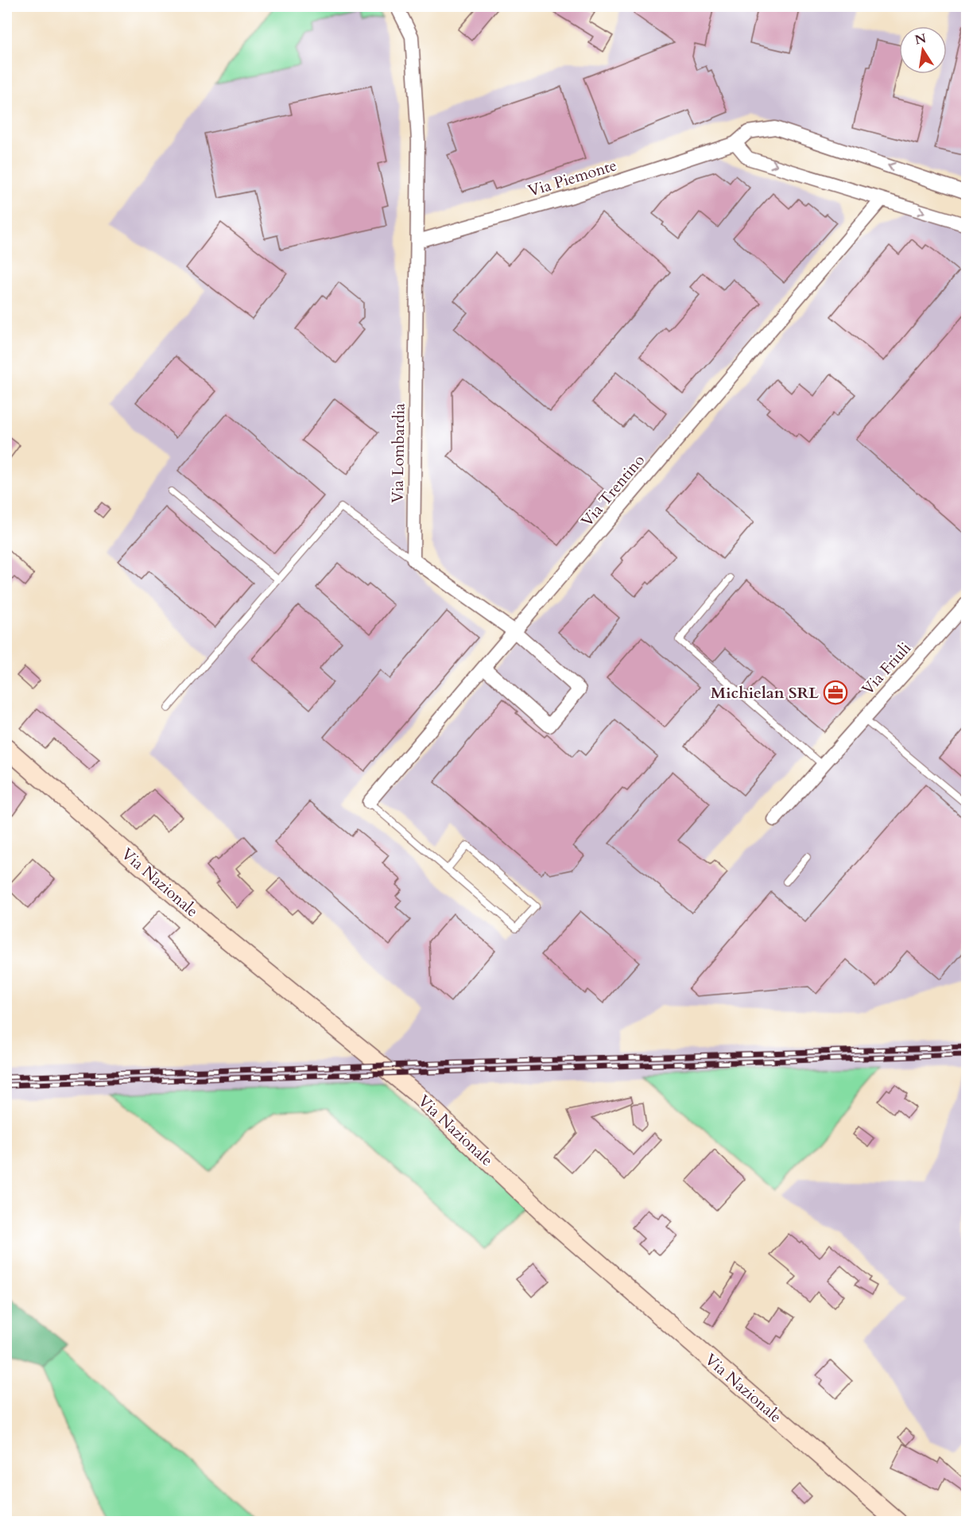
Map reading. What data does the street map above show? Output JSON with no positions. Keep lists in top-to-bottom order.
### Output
{
  "streets": {
    "street": [
      "Via Piemonte",
      "Via Lombardia",
      "Via Trentino",
      "Via Friuli",
      "Via Nazionale"
    ]
  },
  "crossings": [
    ["Via Piemonte", "Via Lombardia"]
  ],
  "places": {
    "office": ["Michielan SRL"]
  },
  "north": "top"
}
